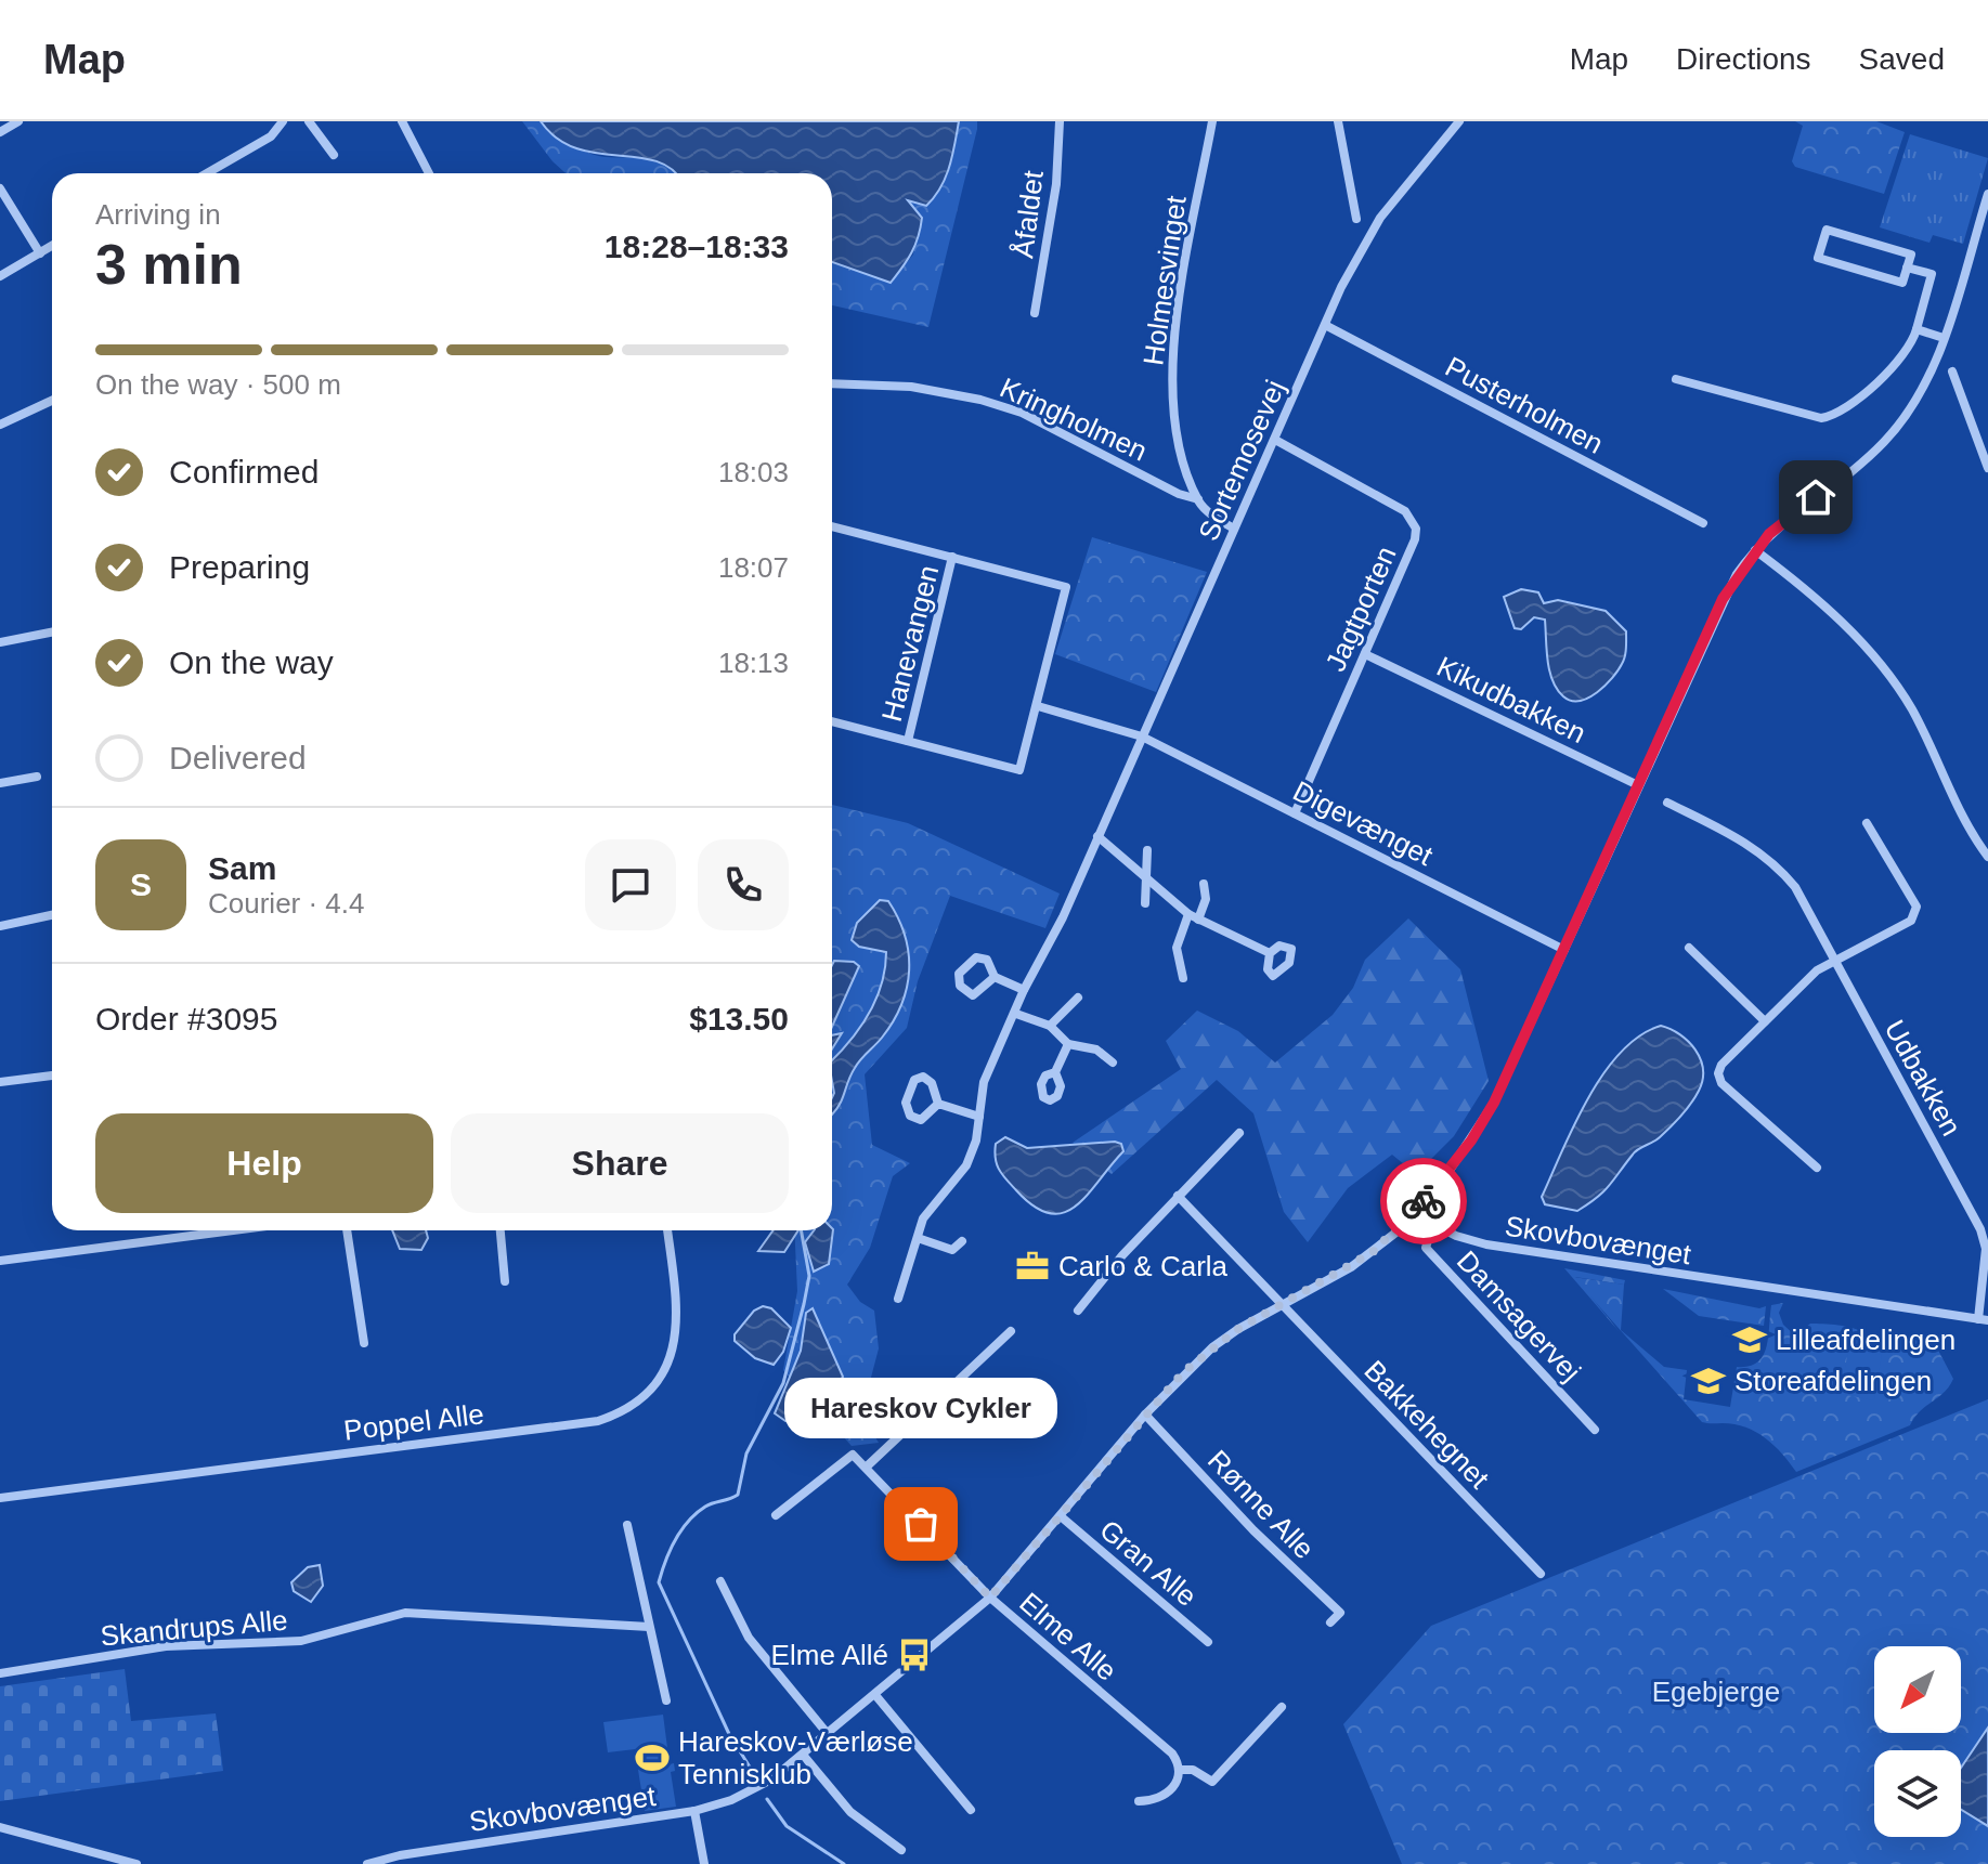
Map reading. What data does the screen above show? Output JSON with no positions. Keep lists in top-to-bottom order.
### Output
{
  "streets": {
    "street": [
      "Åfaldet",
      "Holmesvinget",
      "Pusterholmen",
      "Kringholmen",
      "Sortemosevej",
      "Jagtporten",
      "Hanevangen",
      "Kikudbakken",
      "Digevænget",
      "Udbakken",
      "Skovbovænget",
      "Damsagervej",
      "Poppel Alle",
      "Bakkehegnet",
      "Rønne Alle",
      "Gran Alle",
      "Skandrups Alle",
      "Elme Alle"
    ]
  },
  "crossings": [
    ["Holmesvinget", "Kringholmen"],
    ["Pusterholmen", "Sortemosevej"],
    ["Sortemosevej", "Jagtporten"],
    ["Sortemosevej", "Digevænget"],
    ["Jagtporten", "Kikudbakken"],
    ["Jagtporten", "Digevænget"],
    ["Udbakken", "Skovbovænget"],
    ["Skovbovænget", "Damsagervej"],
    ["Skovbovænget", "Bakkehegnet"],
    ["Skovbovænget", "Rønne Alle"],
    ["Skovbovænget", "Gran Alle"],
    ["Skovbovænget", "Elme Alle"]
  ],
  "parks": ["Egebjerge"],
  "places": {
    "office": ["Carlo & Carla"],
    "school or university": ["Lilleafdelingen", "Storeafdelingen"],
    "other": ["Hareskov Cykler"],
    "bus stop": ["Elme Allé"],
    "sports": ["Hareskov-Værløse Tennisklub"]
  },
  "north": "bottom left",
  "page": {
    "header": "Map",
    "nav": ["Map", "Directions", "Saved"],
    "heading": ["3 min", "Arriving in", "18:28–18:33"],
    "panel": [
      "Sam",
      "Courier · 4.4",
      "Order #3095",
      "$13.50"
    ],
    "bar": "On the way · 500 m",
    "list": [
      ["Confirmed", "18:03"],
      ["Preparing", "18:07"],
      ["On the way", "18:13"],
      "Delivered"
    ],
    "round": "S",
    "buttons": ["Help", "Share"],
    "bubble": "Hareskov Cykler"
  }
}
